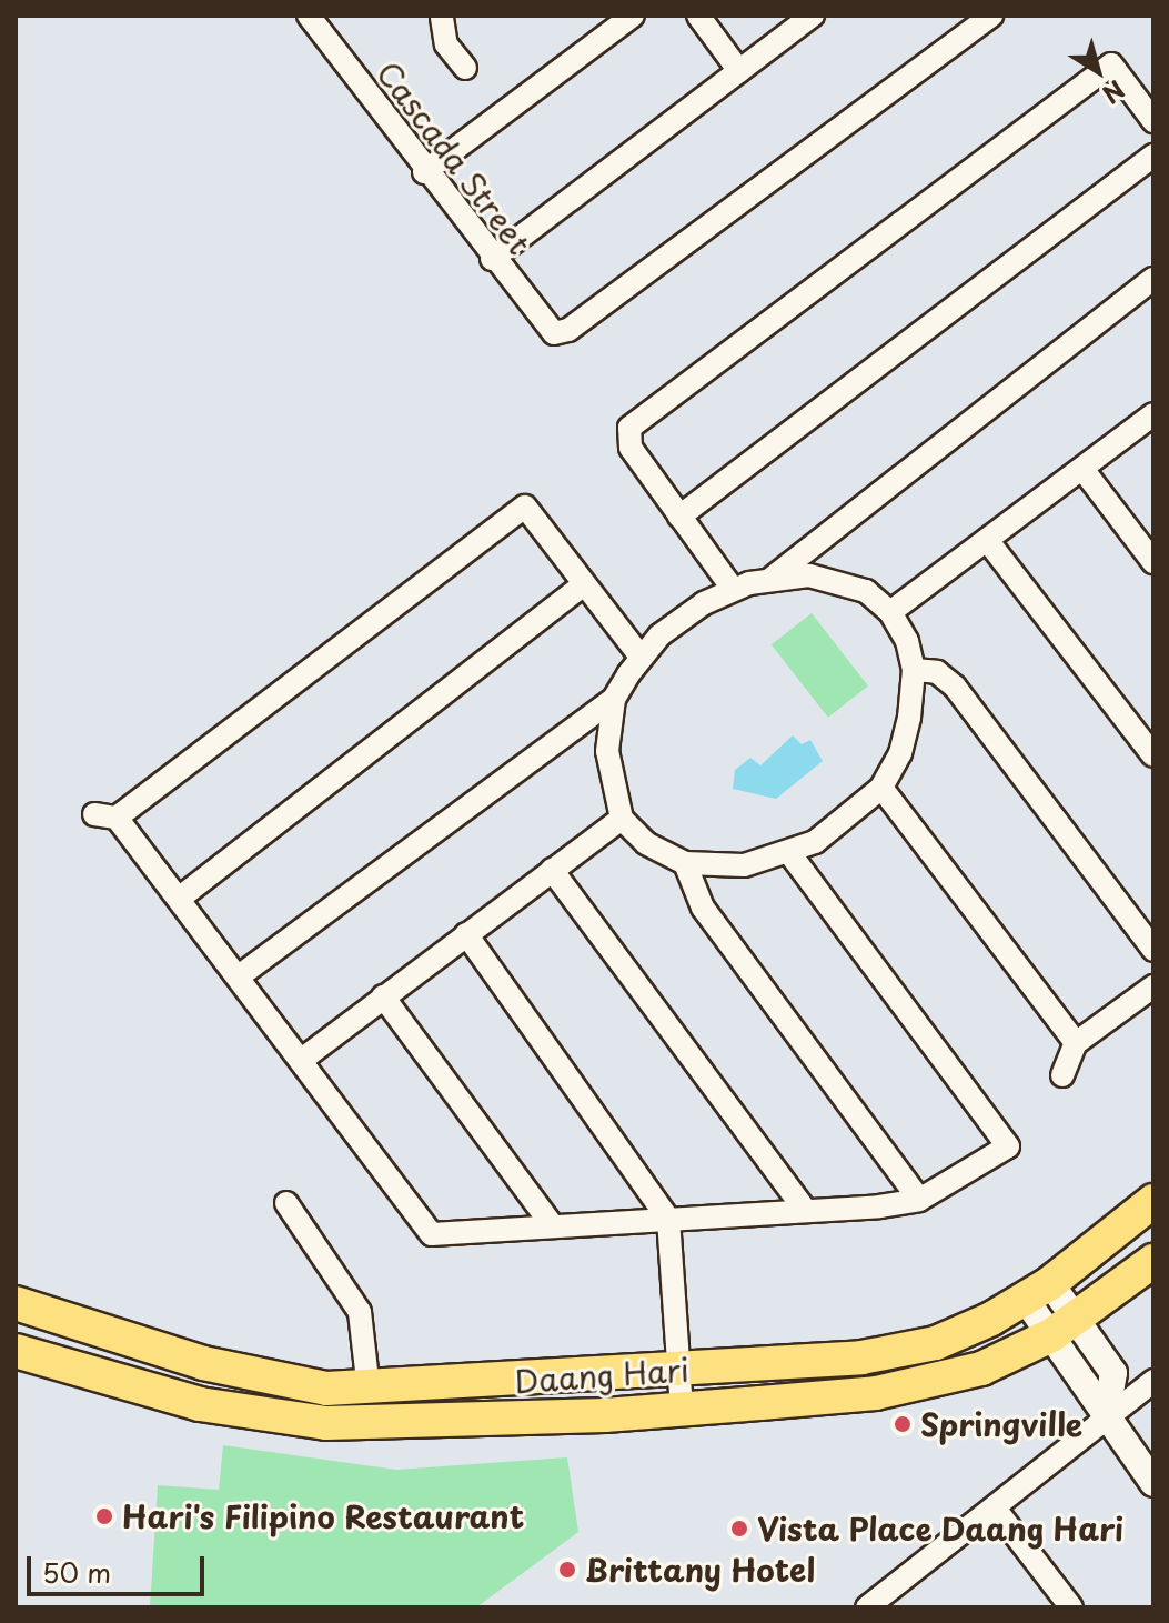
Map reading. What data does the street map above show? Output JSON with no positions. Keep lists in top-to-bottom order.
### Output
{
  "streets": {
    "main road": ["Daang Hari"],
    "street": ["Cascada Street"]
  },
  "places": [
    "Springville",
    "Hari's Filipino Restaurant",
    "Vista Place Daang Hari",
    "Brittany Hotel"
  ],
  "scale_bar": "50 m",
  "north": "bottom right"
}
